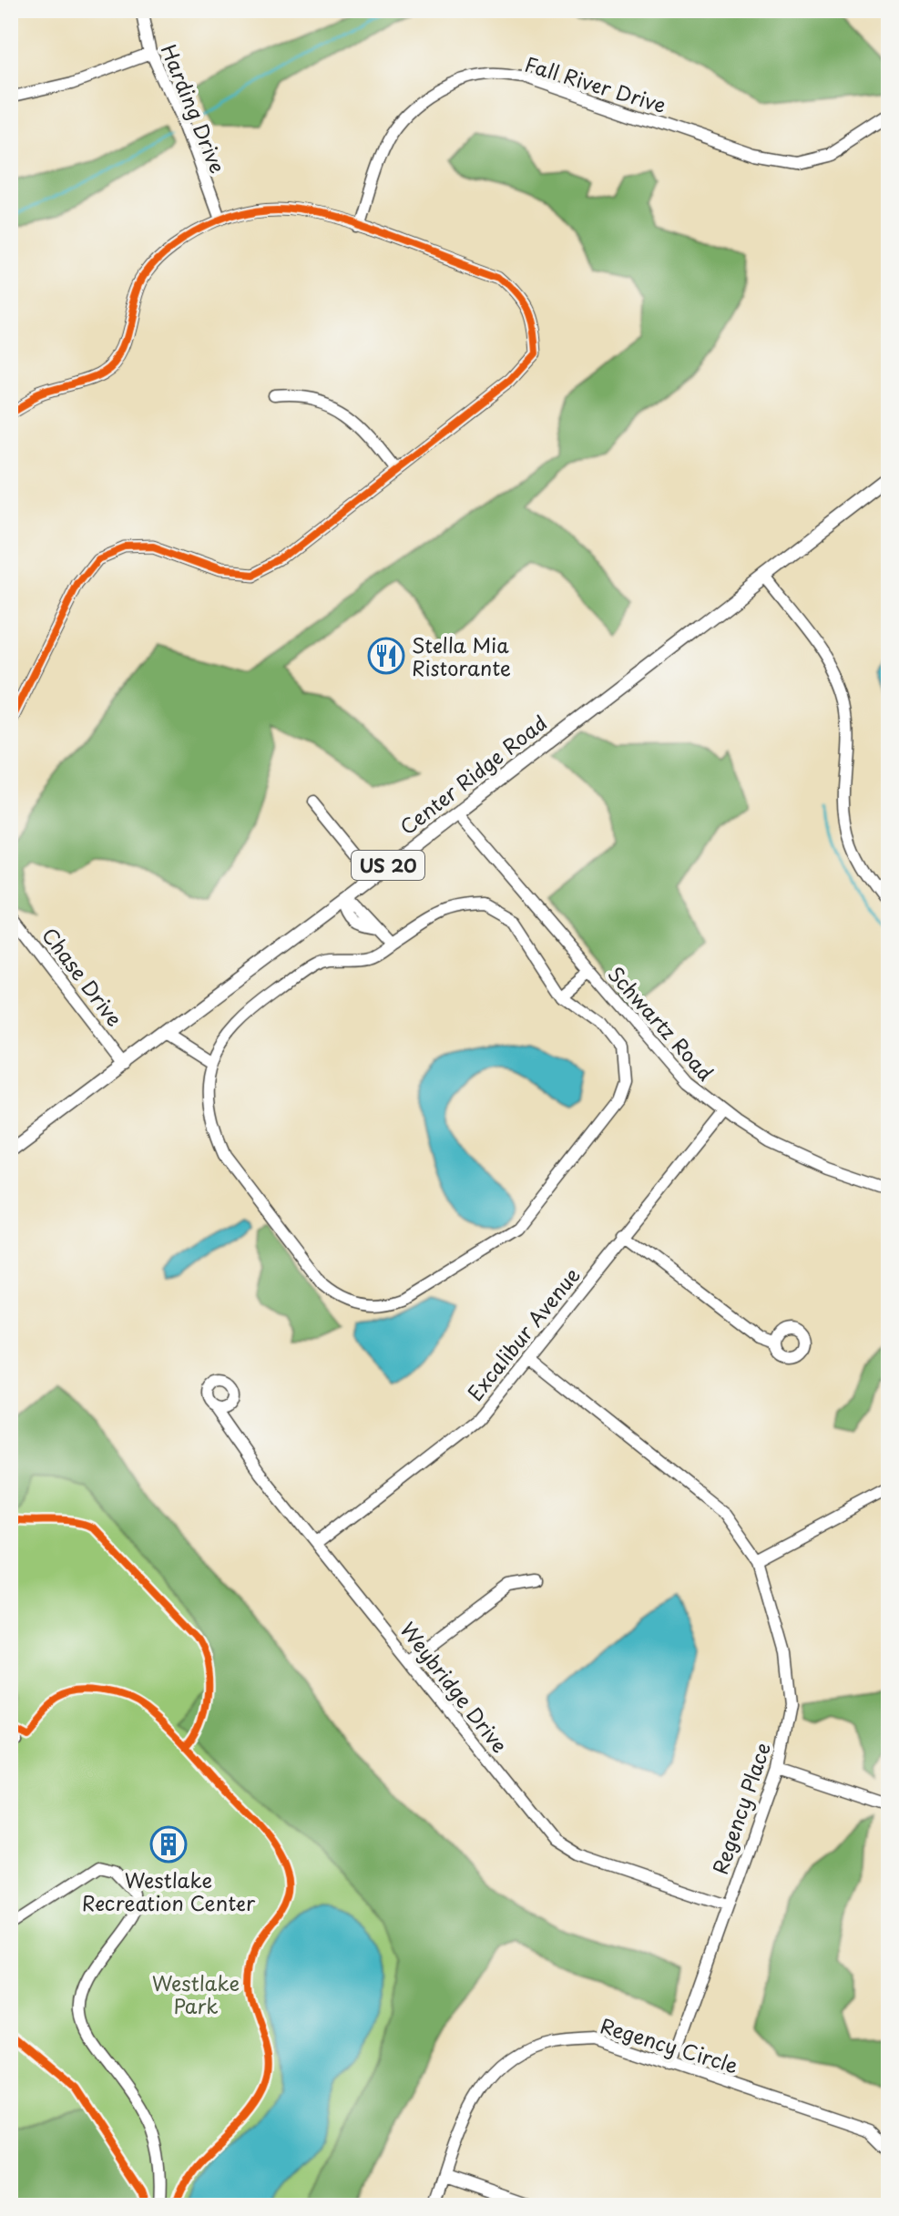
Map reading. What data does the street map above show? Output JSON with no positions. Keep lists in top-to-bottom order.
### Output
{
  "streets": {
    "main road": ["Center Ridge Road", "US 20"],
    "street": [
      "Fall River Drive",
      "Harding Drive",
      "Chase Drive",
      "Schwartz Road",
      "Excalibur Avenue",
      "Weybridge Drive",
      "Regency Place",
      "Regency Circle"
    ]
  },
  "crossings": [
    ["Center Ridge Road", "Chase Drive"],
    ["Center Ridge Road", "Schwartz Road"],
    ["Schwartz Road", "Excalibur Avenue"],
    ["Excalibur Avenue", "Weybridge Drive"],
    ["Excalibur Avenue", "Regency Place"],
    ["Weybridge Drive", "Regency Place"],
    ["Regency Place", "Regency Circle"]
  ],
  "parks": ["Westlake Park"],
  "places": {
    "restaurant": ["Stella Mia Ristorante"],
    "building": ["Westlake Recreation Center"]
  }
}
